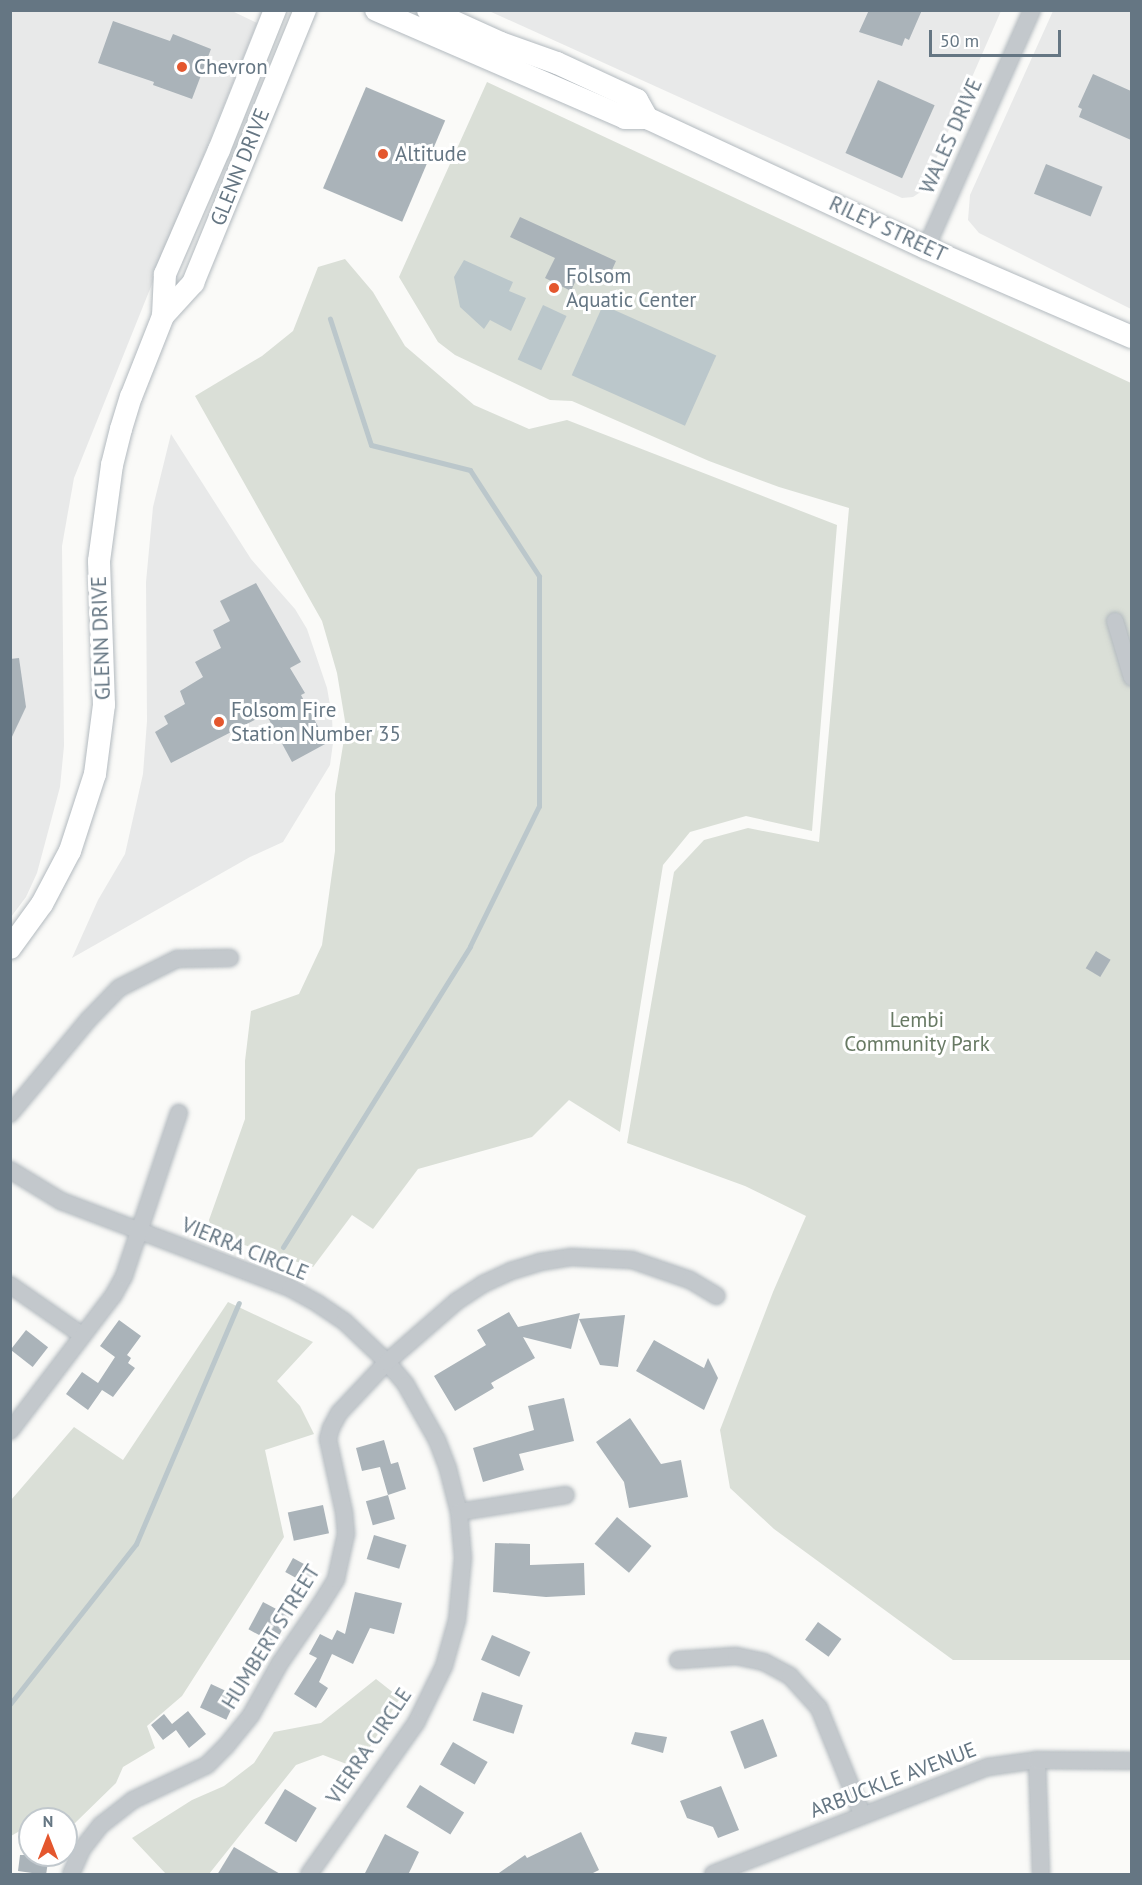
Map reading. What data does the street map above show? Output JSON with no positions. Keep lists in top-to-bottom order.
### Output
{
  "streets": {
    "street": [
      "WALES DRIVE",
      "GLENN DRIVE",
      "RILEY STREET",
      "VIERRA CIRCLE",
      "HUMBERT STREET",
      "ARBUCKLE AVENUE"
    ]
  },
  "crossings": [
    ["WALES DRIVE", "RILEY STREET"],
    ["VIERRA CIRCLE", "HUMBERT STREET"]
  ],
  "parks": ["Lembi Community Park"],
  "places": [
    "Chevron",
    "Altitude",
    "Folsom Aquatic Center",
    "Folsom Fire Station Number 35"
  ],
  "scale_bar": "50 m",
  "north": "top"
}
